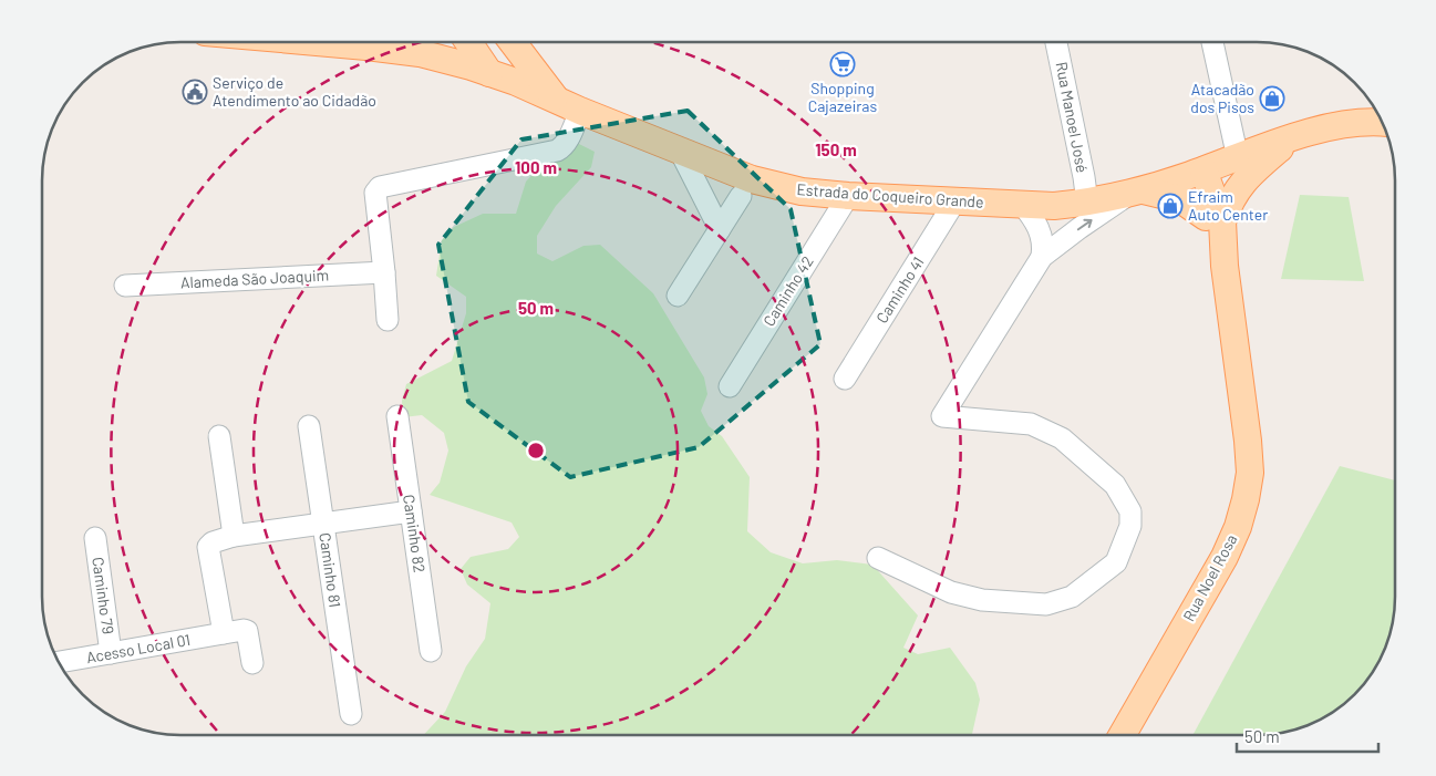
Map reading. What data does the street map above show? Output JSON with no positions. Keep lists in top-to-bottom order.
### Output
{
  "streets": {
    "main road": ["Estrada do Coqueiro Grande", "Rua Noel Rosa"],
    "street": [
      "Rua Manoel José",
      "Alameda São Joaquim",
      "Caminho 41",
      "Caminho 42",
      "Caminho 82",
      "Caminho 81",
      "Caminho 79",
      "Acesso Local 01"
    ]
  },
  "crossings": [
    ["Rua Manoel José", "Estrada do Coqueiro Grande"],
    ["Estrada do Coqueiro Grande", "Caminho 41"],
    ["Estrada do Coqueiro Grande", "Caminho 42"],
    ["Estrada do Coqueiro Grande", "Rua Noel Rosa"],
    ["Caminho 79", "Acesso Local 01"]
  ],
  "places": {
    "supermarket": ["Shopping Cajazeiras"],
    "public building": ["Serviço de Atendimento ao Cidadão"],
    "shop": ["Atacadão dos Pisos", "Efraim Auto Center"]
  },
  "scale_bar": "50 m",
  "rings": ["150 m", "100 m", "50 m"]
}
